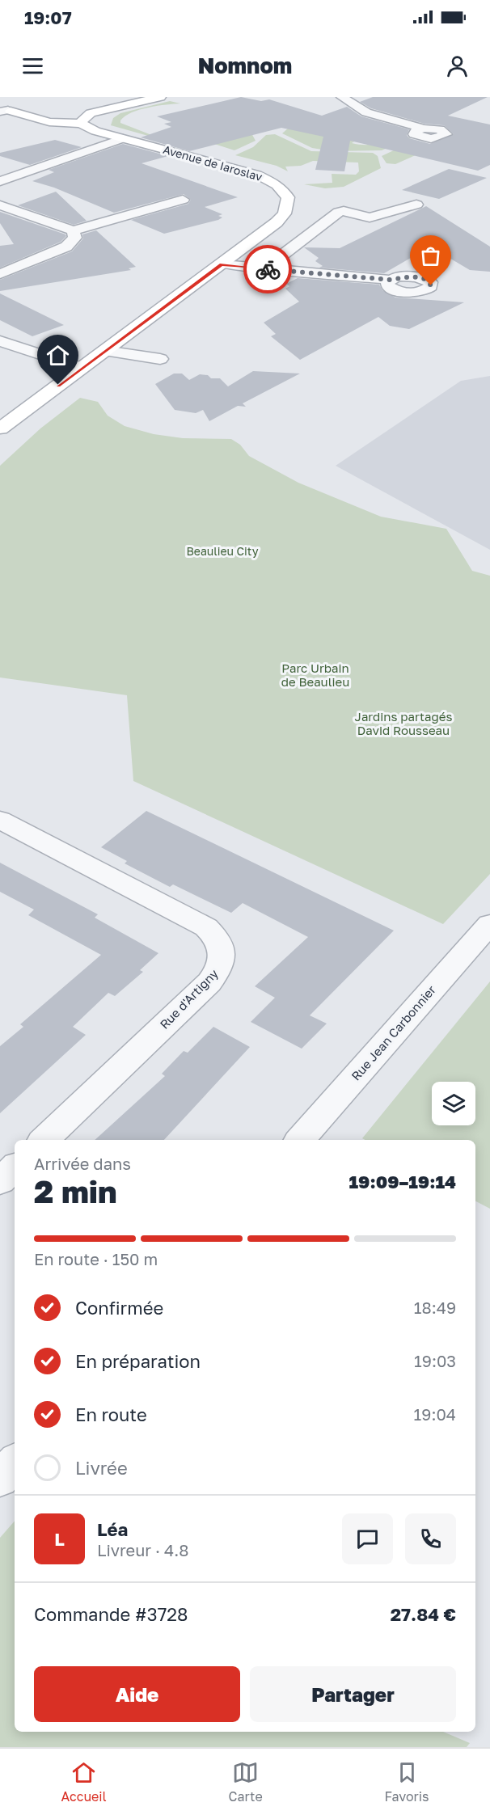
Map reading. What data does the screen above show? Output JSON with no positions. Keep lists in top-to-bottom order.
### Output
{
  "streets": {
    "street": ["Avenue de Iaroslav", "Rue d'Artigny", "Rue Jean Carbonnier"]
  },
  "parks": ["Beaulieu City", "Parc Urbain de Beaulieu", "Jardins partagés David Rousseau"],
  "page": {
    "status": "19:07",
    "header": "Nomnom",
    "heading": ["2 min", "Arrivée dans", "19:09–19:14"],
    "panel": [
      "Léa",
      "Livreur · 4.8",
      "Commande #3728",
      "27.84 €"
    ],
    "bar": "En route · 150 m",
    "list": [
      ["Confirmée", "18:49"],
      ["En préparation", "19:03"],
      ["En route", "19:04"],
      "Livrée"
    ],
    "round": "L",
    "buttons": ["Aide", "Partager"],
    "tabs": ["Accueil", "Carte", "Favoris"]
  }
}
